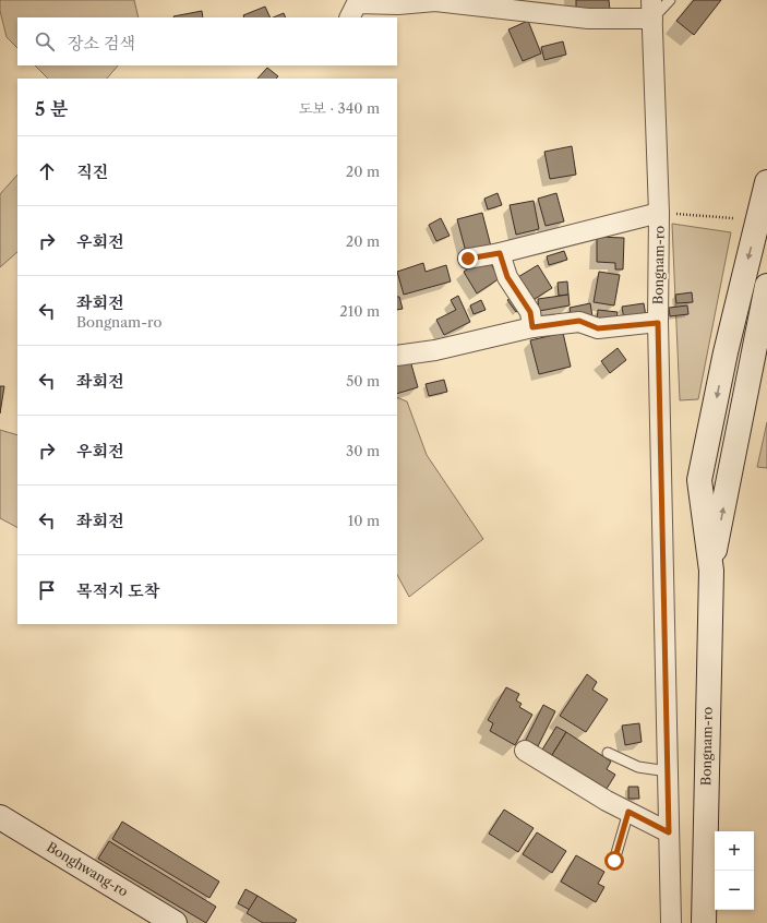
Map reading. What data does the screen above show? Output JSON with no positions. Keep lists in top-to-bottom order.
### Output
{
  "streets": {
    "main road": ["Bongnam-ro", "Bonghwang-ro"]
  },
  "page": {
    "search": "장소 검색",
    "heading": ["5 분", "도보 · 340 m"],
    "list": [
      ["직진", "20 m"],
      ["우회전", "20 m"],
      ["좌회전", "Bongnam-ro", "210 m"],
      ["좌회전", "50 m"],
      ["우회전", "30 m"],
      ["좌회전", "10 m"],
      "목적지 도착"
    ],
    "map_buttons": ["+", "−"]
  }
}
